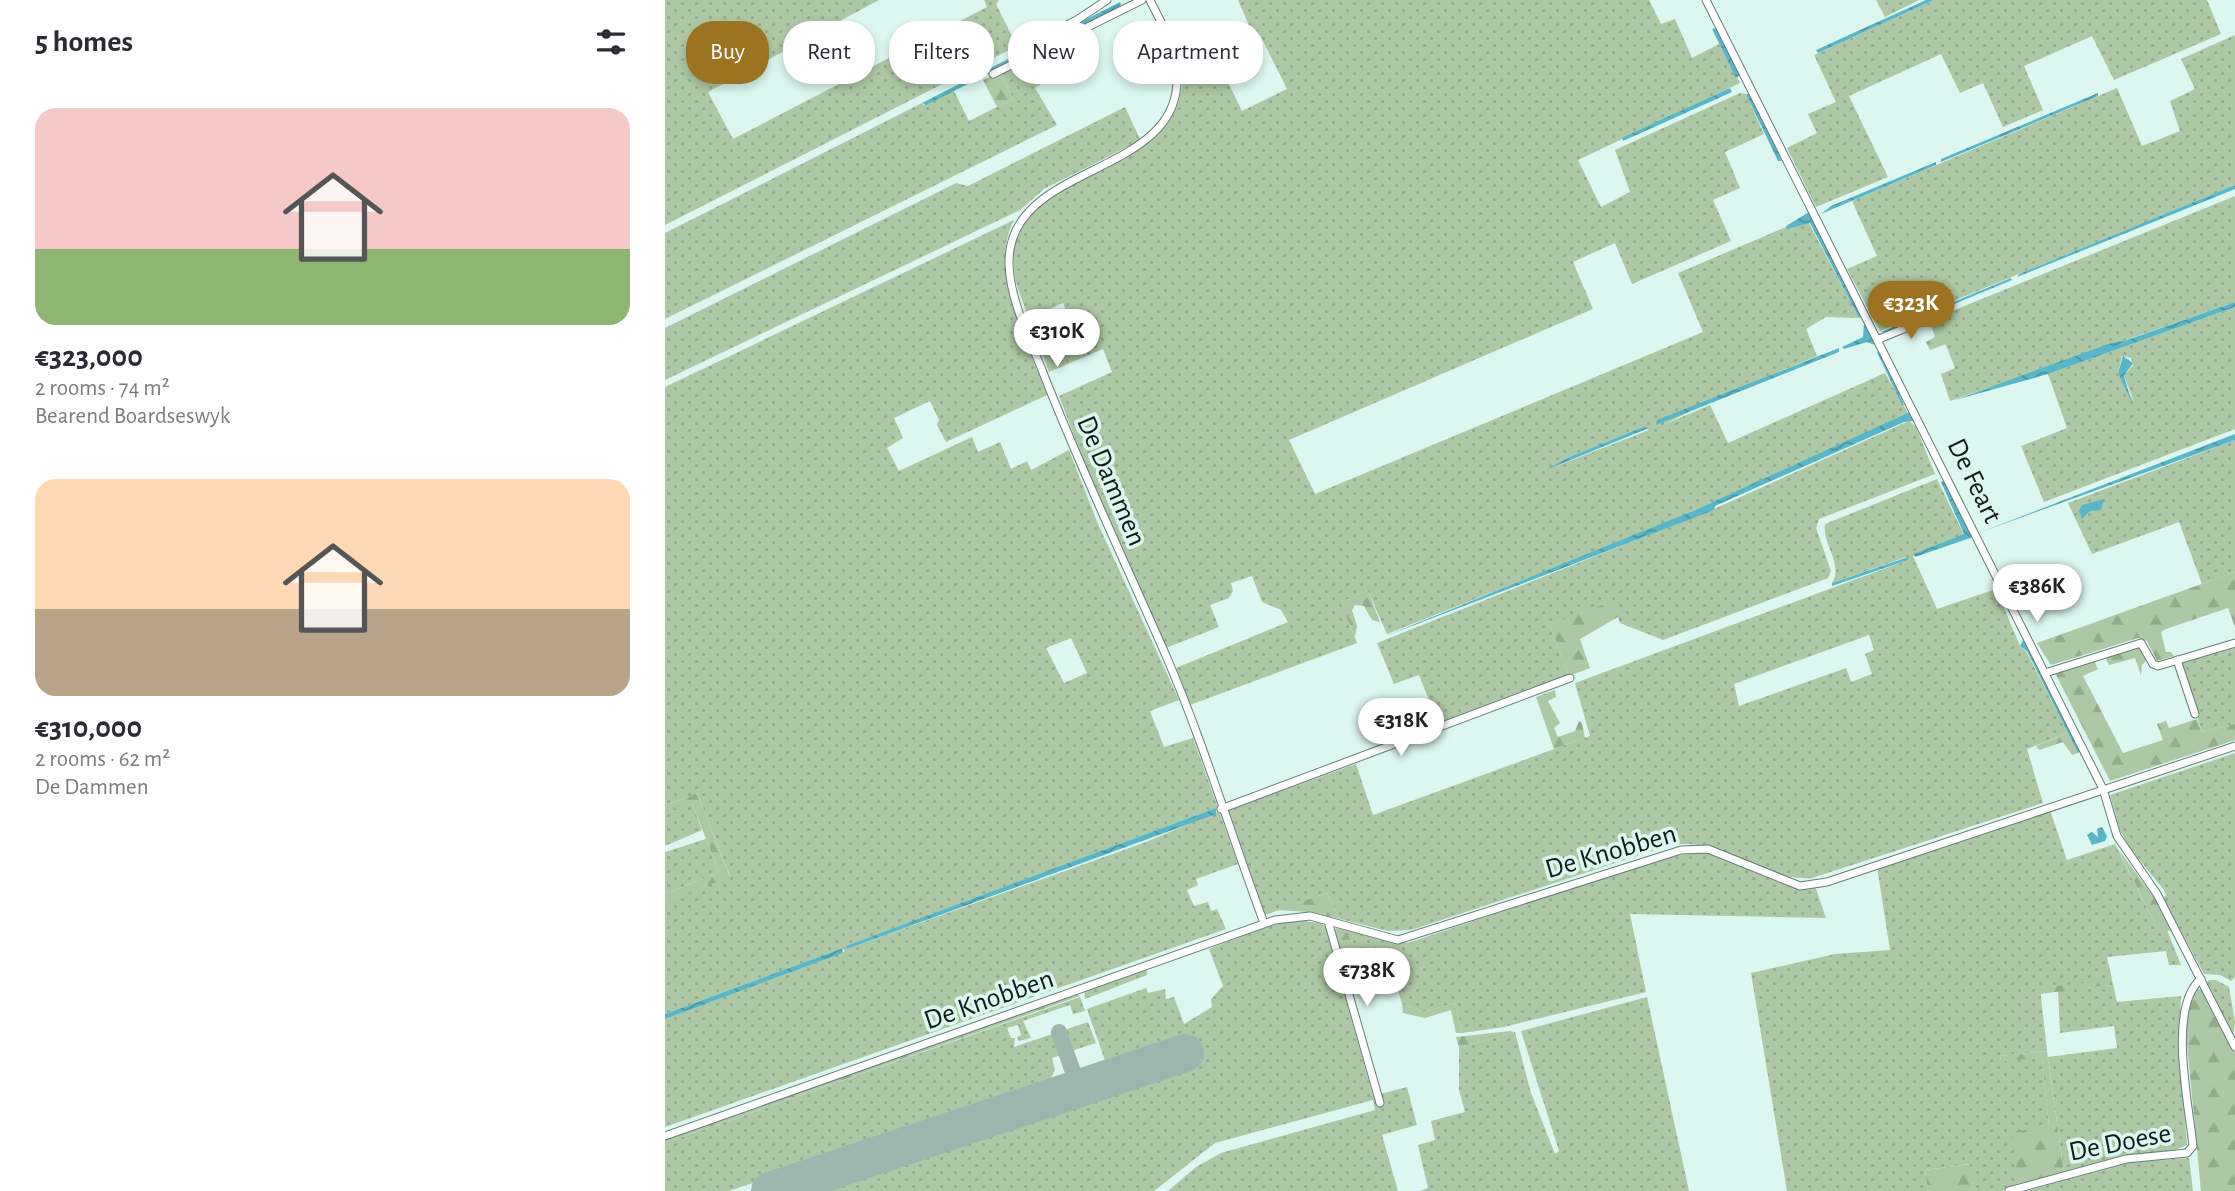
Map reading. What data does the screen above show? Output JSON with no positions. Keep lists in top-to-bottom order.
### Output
{
  "streets": {
    "street": [
      "De Dammen",
      "De Feart",
      "De Knobben",
      "De Doese"
    ]
  },
  "crossings": [
    ["De Dammen", "De Knobben"],
    ["De Feart", "De Knobben"],
    ["De Feart", "De Doese"]
  ],
  "page": {
    "heading": "5 homes",
    "chip": [
      "Buy",
      "Rent",
      "Filters",
      "New",
      "Apartment"
    ],
    "list": [
      {
        "name": "€323,000",
        "note": "2 rooms · 74 m² · Bearend Boardseswyk"
      },
      {
        "name": "€310,000",
        "note": "2 rooms · 62 m² · De Dammen"
      }
    ],
    "price": [
      "€323K",
      "€310K",
      "€386K",
      "€318K",
      "€738K"
    ]
  }
}
